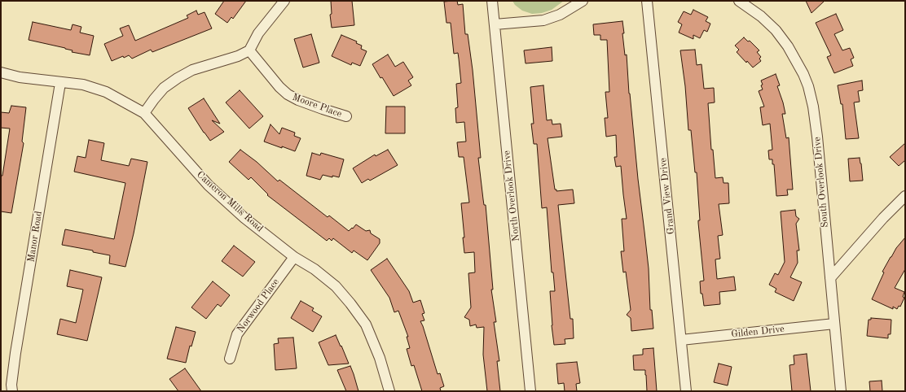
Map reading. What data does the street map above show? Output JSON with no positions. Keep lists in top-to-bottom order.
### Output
{
  "streets": {
    "street": [
      "Moore Place",
      "South Overlook Drive",
      "North Overlook Drive",
      "Grand View Drive",
      "Cameron Mills Road",
      "Manor Road",
      "Norwood Place",
      "Gilden Drive"
    ]
  },
  "crossings": [
    ["South Overlook Drive", "Gilden Drive"],
    ["Grand View Drive", "Gilden Drive"],
    ["Cameron Mills Road", "Manor Road"],
    ["Cameron Mills Road", "Norwood Place"]
  ]
}
